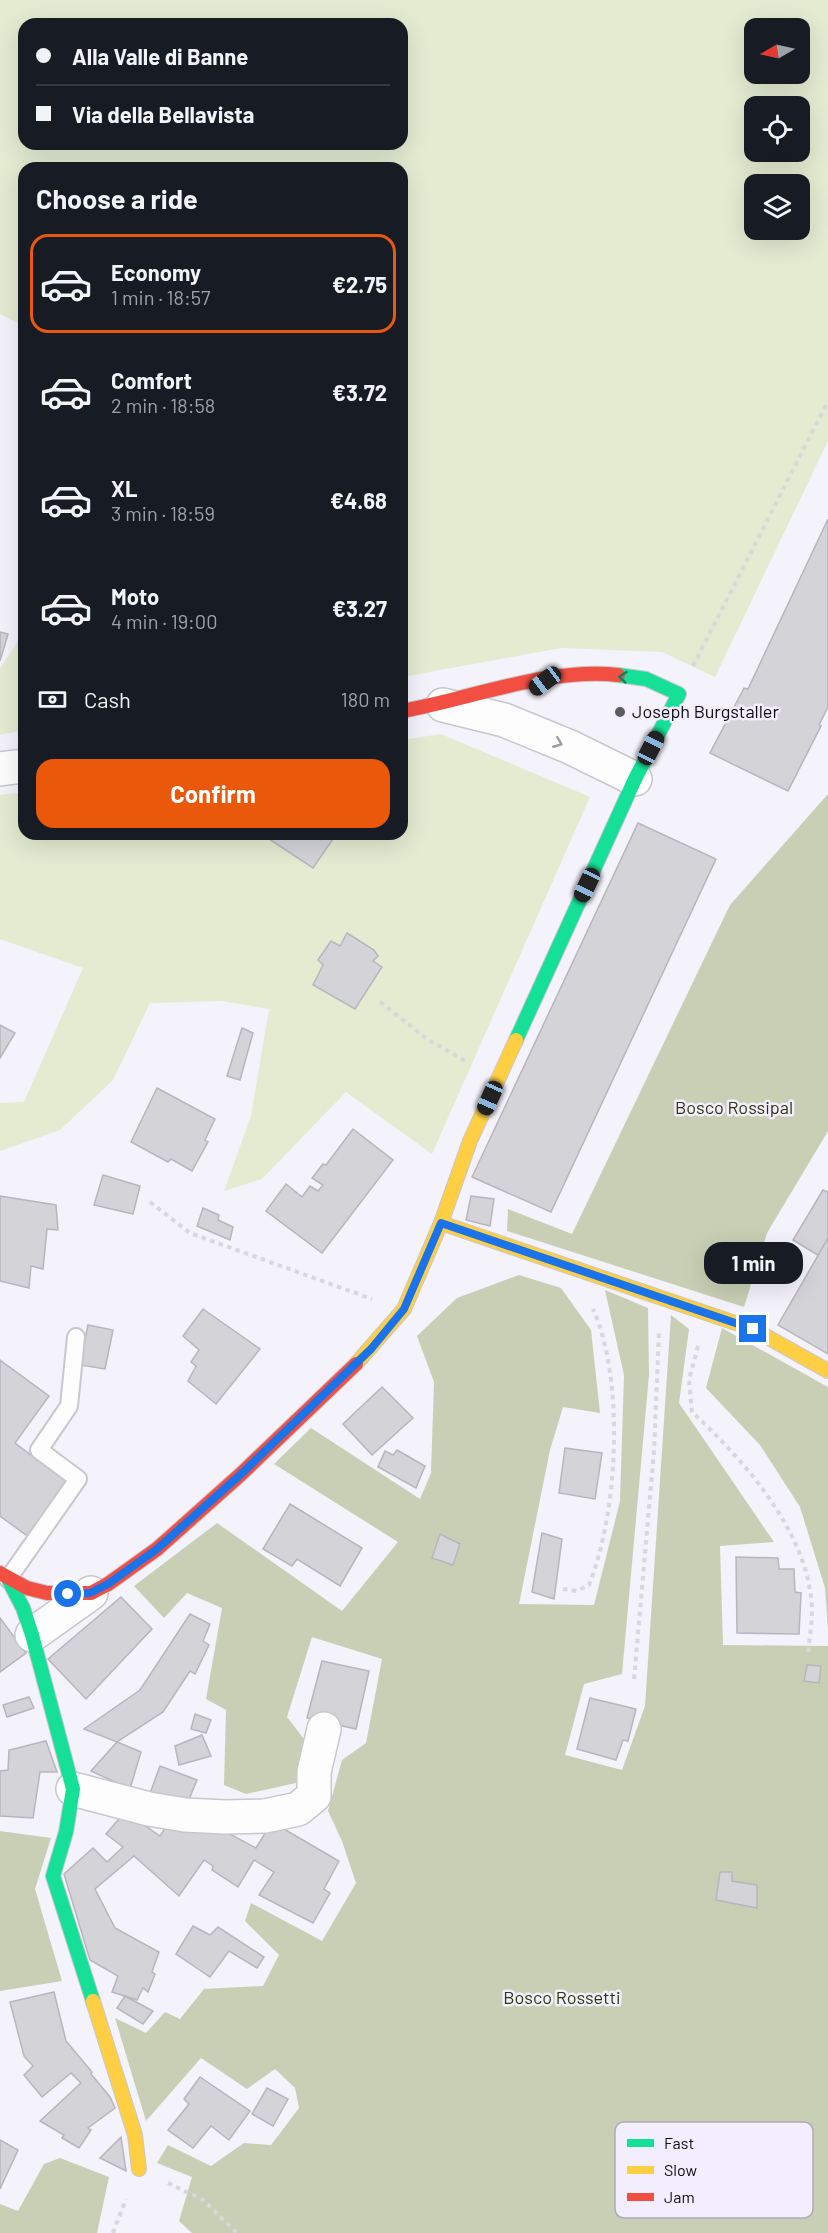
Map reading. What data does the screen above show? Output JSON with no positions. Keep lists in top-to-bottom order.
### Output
{
  "parks": ["Bosco Rossipal", "Bosco Rossetti"],
  "places": ["Joseph Burgstaller"],
  "legend": ["Fast", "Slow", "Jam"],
  "north": "left",
  "page": {
    "banner": ["Alla Valle di Banne", "Via della Bellavista"],
    "heading": "Choose a ride",
    "list": [
      {
        "name": "Economy",
        "note": "1 min · 18:57",
        "value": "€2.75"
      },
      {
        "name": "Comfort",
        "note": "2 min · 18:58",
        "value": "€3.72"
      },
      {
        "name": "XL",
        "note": "3 min · 18:59",
        "value": "€4.68"
      },
      {
        "name": "Moto",
        "note": "4 min · 19:00",
        "value": "€3.27"
      }
    ],
    "pay": ["Cash", "180 m"],
    "buttons": "Confirm",
    "bubble": "1 min"
  }
}
